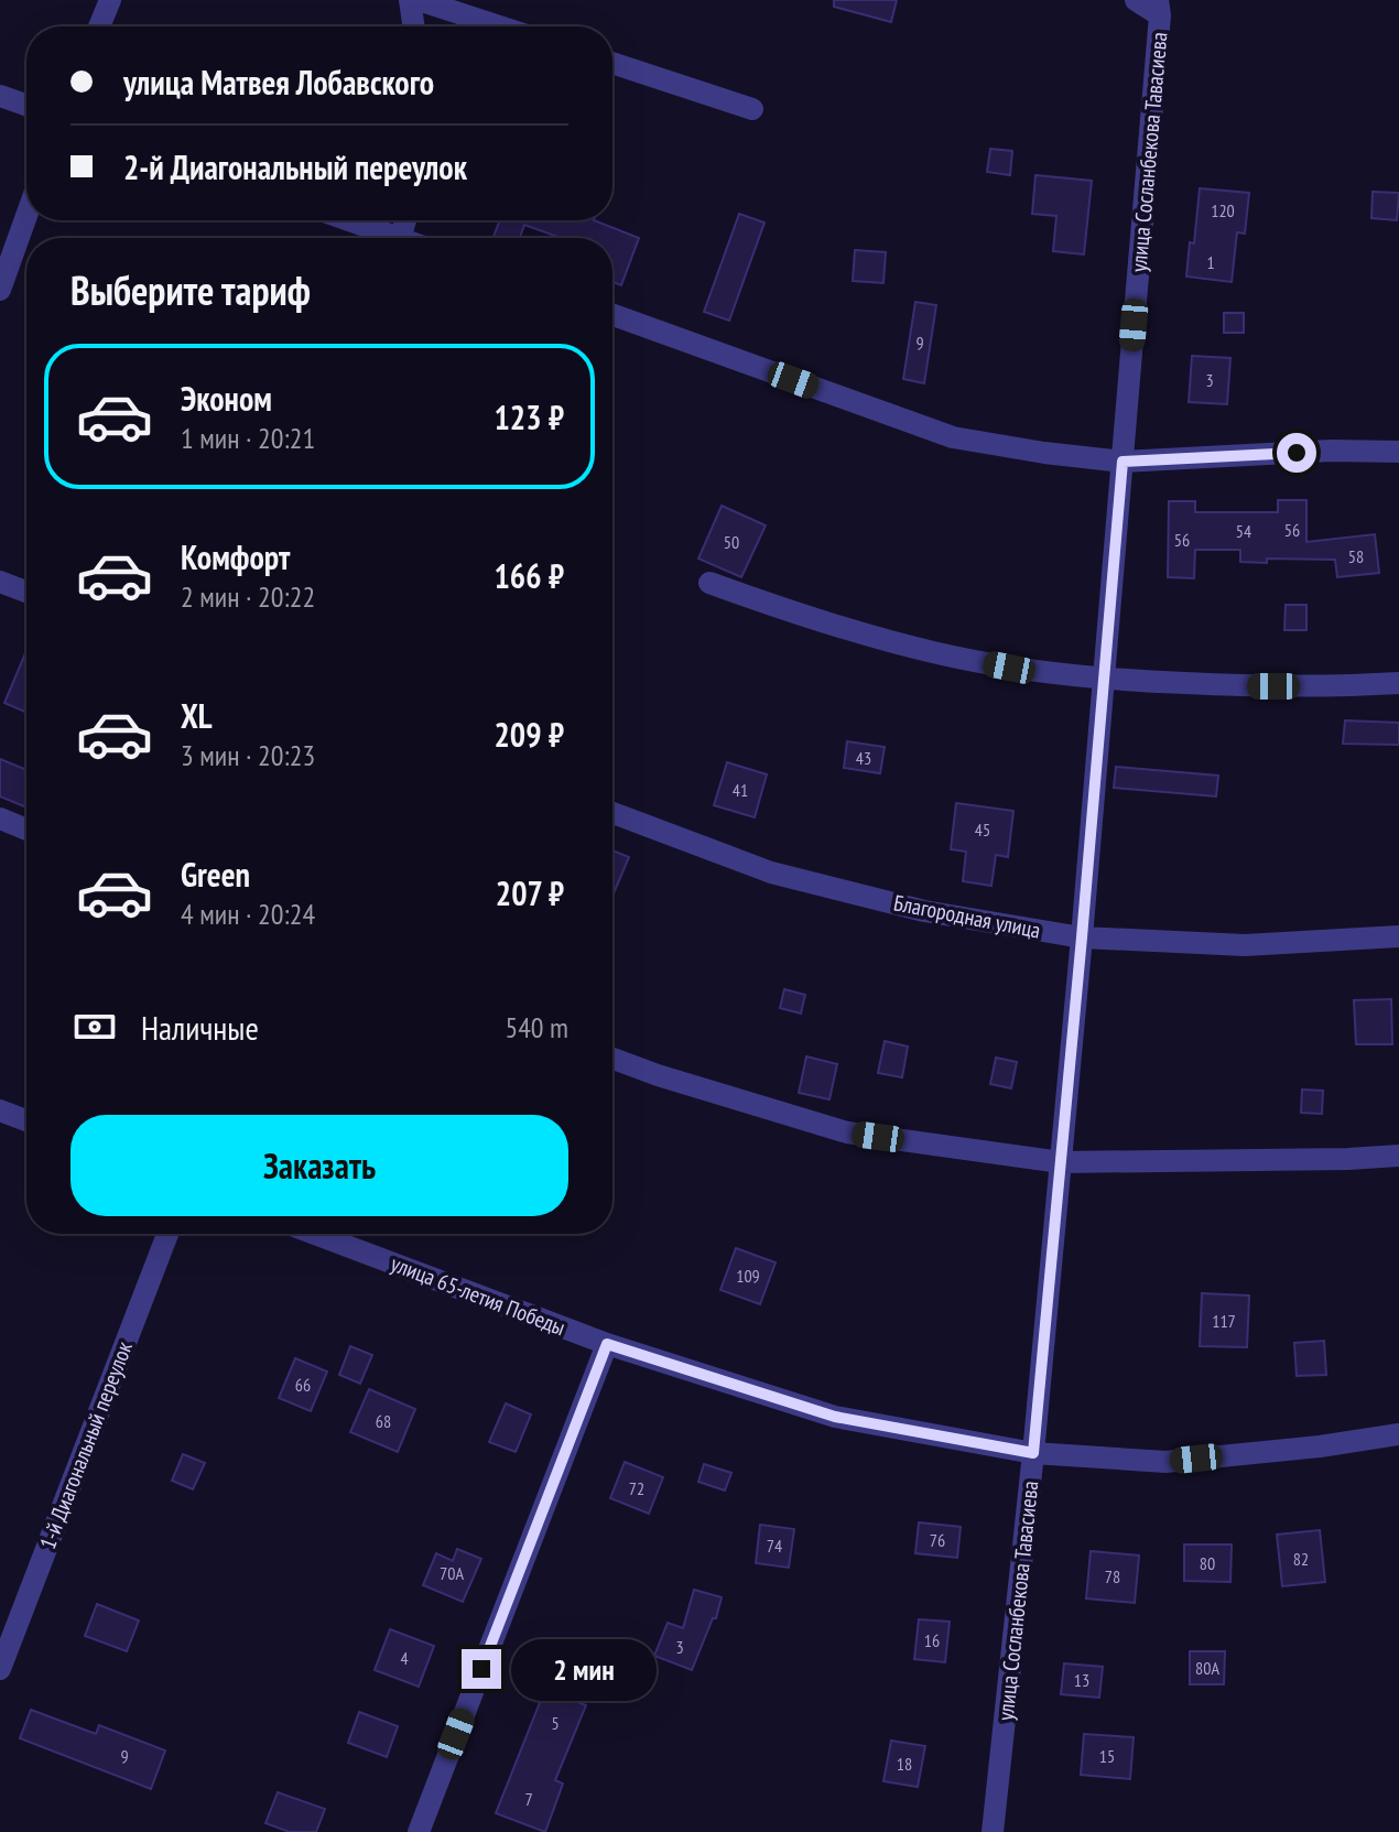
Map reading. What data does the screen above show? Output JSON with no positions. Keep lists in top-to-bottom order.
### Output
{
  "streets": {
    "street": [
      "улица Сосланбекова Тавасиева",
      "Благородная улица",
      "улица 65-летия Победы",
      "1-й Диагональный переулок"
    ]
  },
  "crossings": [
    ["улица Сосланбекова Тавасиева", "Благородная улица"],
    ["улица Сосланбекова Тавасиева", "улица 65-летия Победы"]
  ],
  "house_numbers": [
    "120",
    "1",
    "9",
    "3",
    "56",
    "54",
    "56",
    "50",
    "58",
    "43",
    "41",
    "45",
    "109",
    "117",
    "66",
    "68",
    "72",
    "76",
    "74",
    "82",
    "80",
    "70А",
    "78",
    "16",
    "3",
    "4",
    "80А",
    "13",
    "5",
    "9",
    "15",
    "18",
    "7"
  ],
  "page": {
    "banner": ["улица Матвея Лобавского", "2-й Диагональный переулок"],
    "heading": "Выберите тариф",
    "list": [
      {
        "name": "Эконом",
        "note": "1 мин · 20:21",
        "value": "123 ₽"
      },
      {
        "name": "Комфорт",
        "note": "2 мин · 20:22",
        "value": "166 ₽"
      },
      {
        "name": "XL",
        "note": "3 мин · 20:23",
        "value": "209 ₽"
      },
      {
        "name": "Green",
        "note": "4 мин · 20:24",
        "value": "207 ₽"
      }
    ],
    "pay": ["Наличные", "540 m"],
    "buttons": "Заказать",
    "bubble": "2 мин"
  }
}
